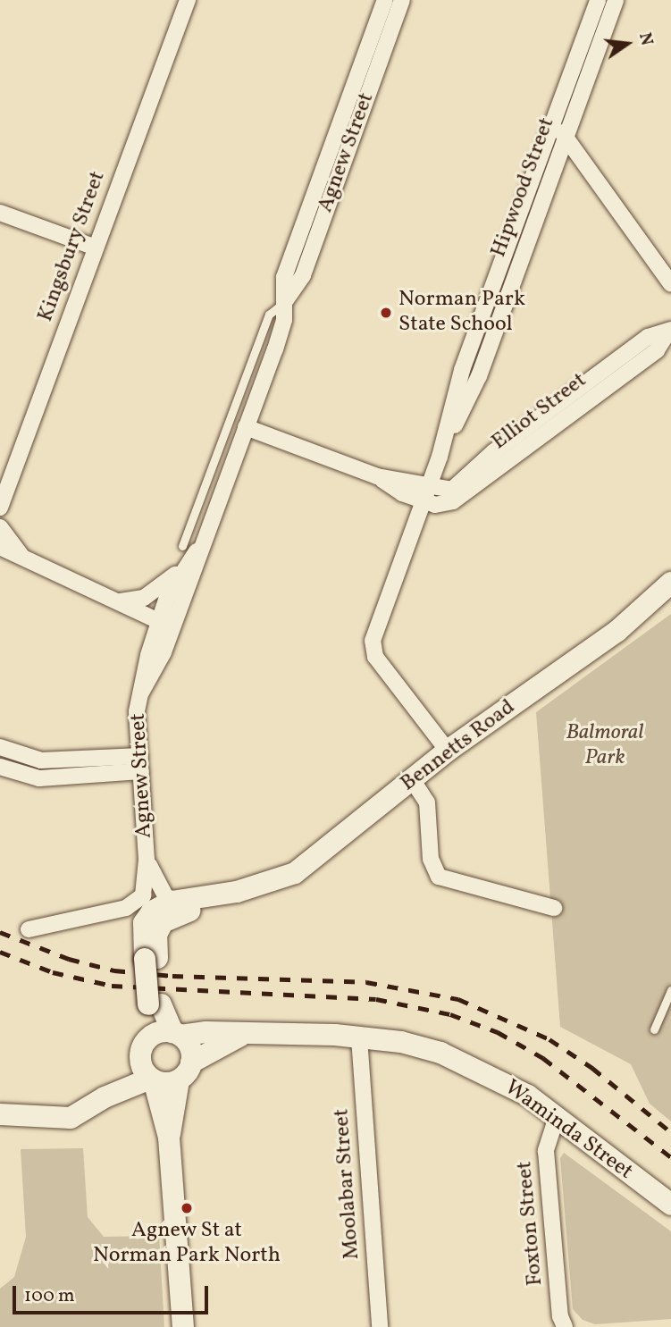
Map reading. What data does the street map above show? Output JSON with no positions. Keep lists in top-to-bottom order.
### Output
{
  "streets": {
    "main road": ["Bennetts Road", "Waminda Street"],
    "street": [
      "Agnew Street",
      "Hipwood Street",
      "Kingsbury Street",
      "Elliot Street",
      "Moolabar Street",
      "Foxton Street"
    ]
  },
  "crossings": [
    ["Agnew Street", "Elliot Street"],
    ["Agnew Street", "Bennetts Road"],
    ["Hipwood Street", "Elliot Street"],
    ["Hipwood Street", "Bennetts Road"],
    ["Bennetts Road", "Waminda Street"],
    ["Waminda Street", "Moolabar Street"],
    ["Waminda Street", "Foxton Street"]
  ],
  "parks": ["Balmoral Park"],
  "places": ["Norman Park State School", "Agnew St at Norman Park North"],
  "scale_bar": "100 m",
  "north": "right"
}
